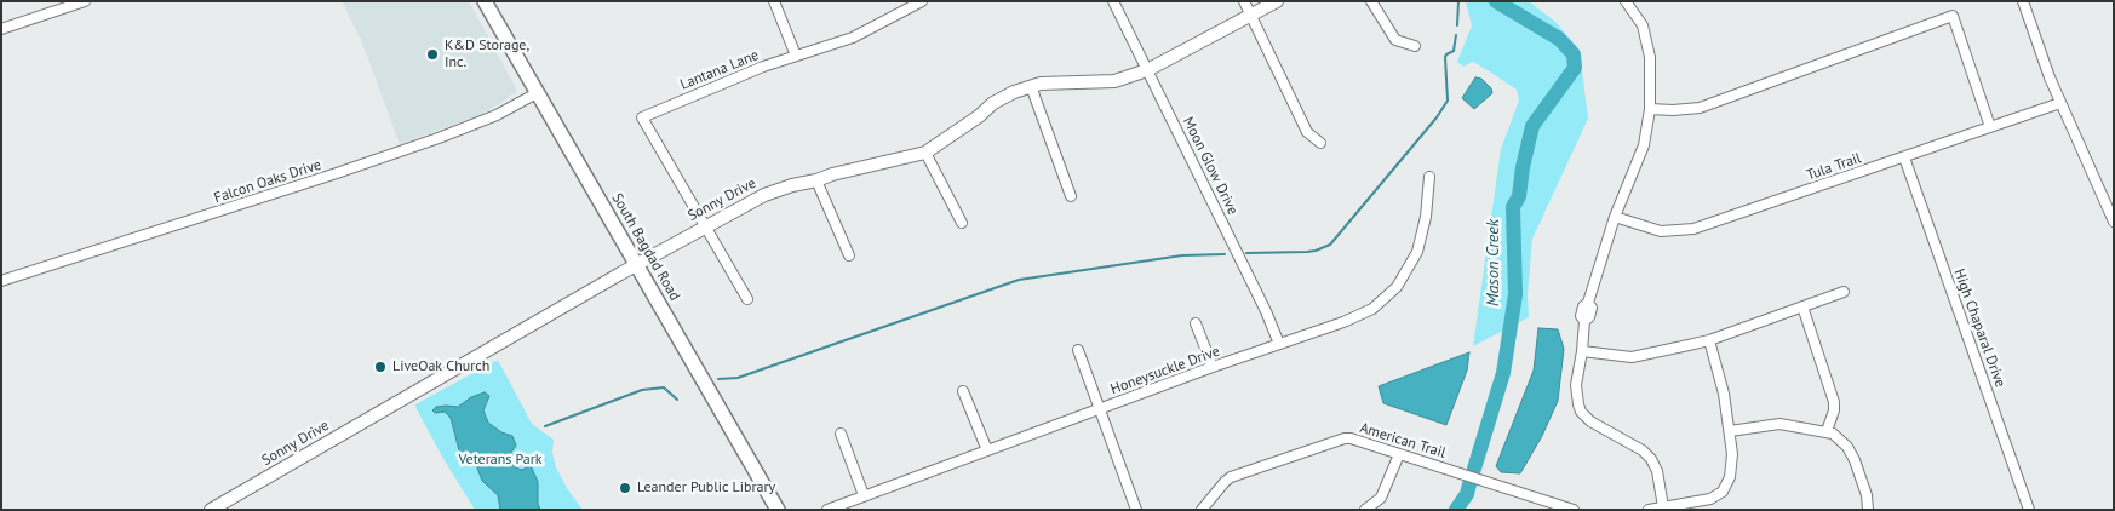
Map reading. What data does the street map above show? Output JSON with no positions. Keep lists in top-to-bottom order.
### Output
{
  "streets": {
    "main road": ["South Bagdad Road"],
    "street": [
      "Lantana Lane",
      "Moon Glow Drive",
      "Tula Trail",
      "Falcon Oaks Drive",
      "Sonny Drive",
      "High Chaparal Drive",
      "Honeysuckle Drive",
      "American Trail"
    ]
  },
  "crossings": [
    ["Lantana Lane", "Sonny Drive"],
    ["Moon Glow Drive", "Sonny Drive"],
    ["Moon Glow Drive", "Honeysuckle Drive"],
    ["Tula Trail", "High Chaparal Drive"],
    ["Falcon Oaks Drive", "South Bagdad Road"],
    ["Sonny Drive", "South Bagdad Road"]
  ],
  "water": ["Mason Creek"],
  "parks": ["Veterans Park"],
  "places": ["K&D Storage, Inc.", "LiveOak Church", "Leander Public Library"]
}
